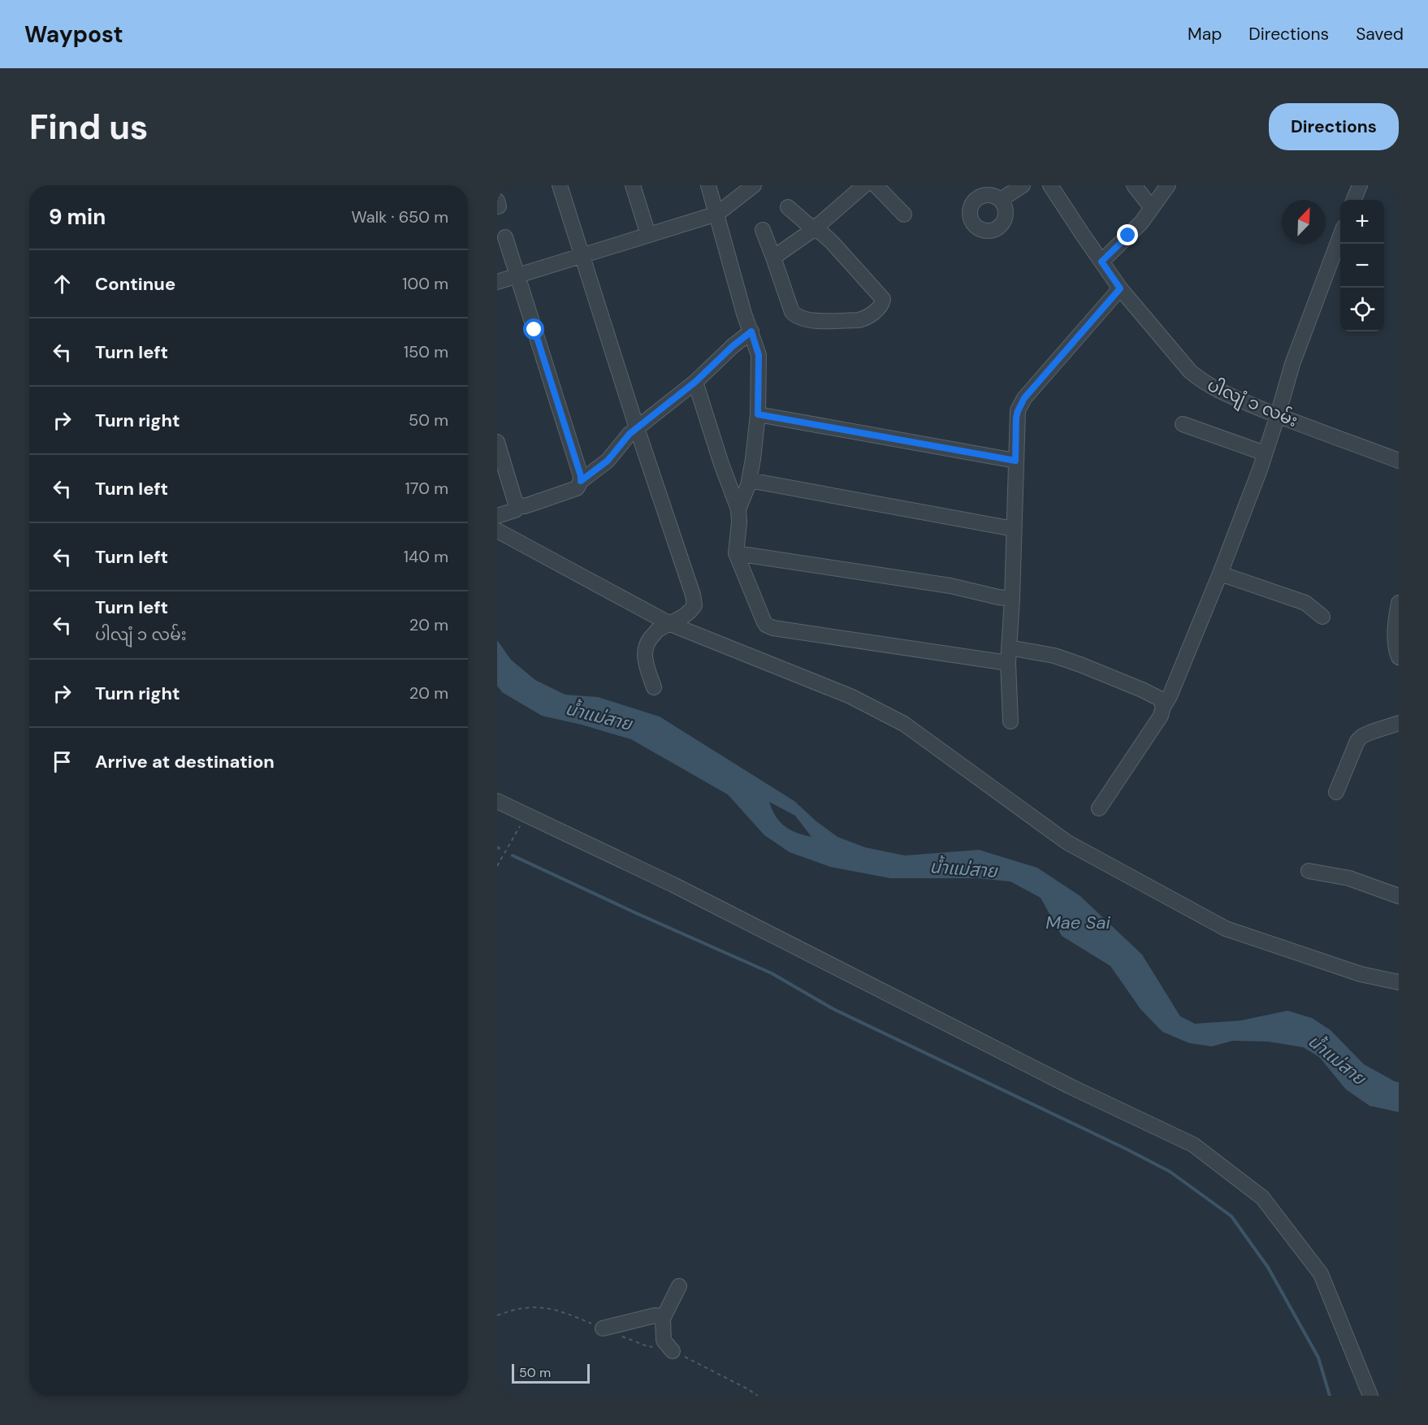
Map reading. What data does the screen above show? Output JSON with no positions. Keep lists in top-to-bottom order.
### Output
{
  "streets": {
    "street": ["ပါလျံ ၁ လမ်း"]
  },
  "water": ["น้ำแม่สาย", "Mae Sai"],
  "scale_bar": "50 m",
  "north": "top right",
  "page": {
    "header": "Waypost",
    "nav": ["Map", "Directions", "Saved"],
    "buttons": "Directions",
    "title": "Find us",
    "heading": ["9 min", "Walk · 650 m"],
    "map_buttons": ["+", "−"],
    "list": [
      ["Continue", "100 m"],
      ["Turn left", "150 m"],
      ["Turn right", "50 m"],
      ["Turn left", "170 m"],
      ["Turn left", "140 m"],
      ["Turn left", "ပါလျံ ၁ လမ်း", "20 m"],
      ["Turn right", "20 m"],
      "Arrive at destination"
    ],
    "scale": "50 m"
  }
}
